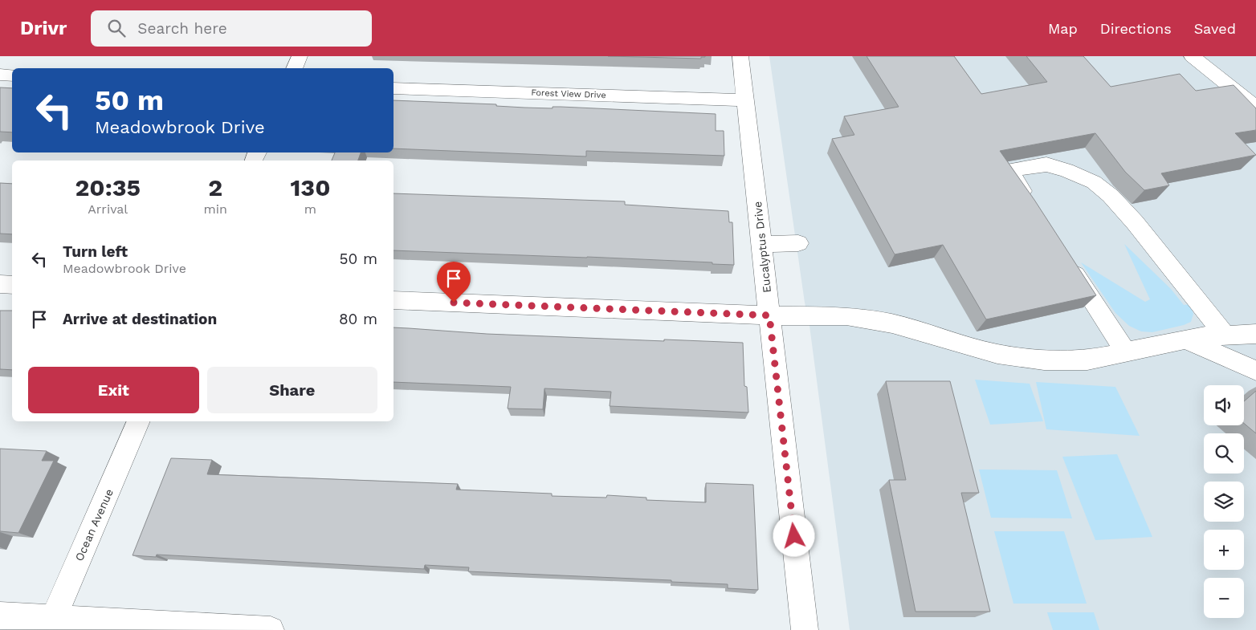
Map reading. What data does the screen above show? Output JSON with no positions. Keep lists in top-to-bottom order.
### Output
{
  "streets": {
    "street": ["Forest View Drive", "Eucalyptus Drive", "Ocean Avenue"]
  },
  "crossings": [
    ["Forest View Drive", "Eucalyptus Drive"]
  ],
  "page": {
    "header": "Drivr",
    "search": "Search here",
    "nav": ["Map", "Directions", "Saved"],
    "turn": ["50 m", "Meadowbrook Drive"],
    "eta": [
      "20:35",
      "Arrival",
      "2",
      "min",
      "130",
      "m"
    ],
    "list": [
      {
        "name": "Turn left",
        "note": "Meadowbrook Drive",
        "value": "50 m"
      },
      {
        "name": "Arrive at destination",
        "value": "80 m"
      }
    ],
    "buttons": ["Exit", "Share"],
    "map_buttons": ["+", "−"]
  }
}
